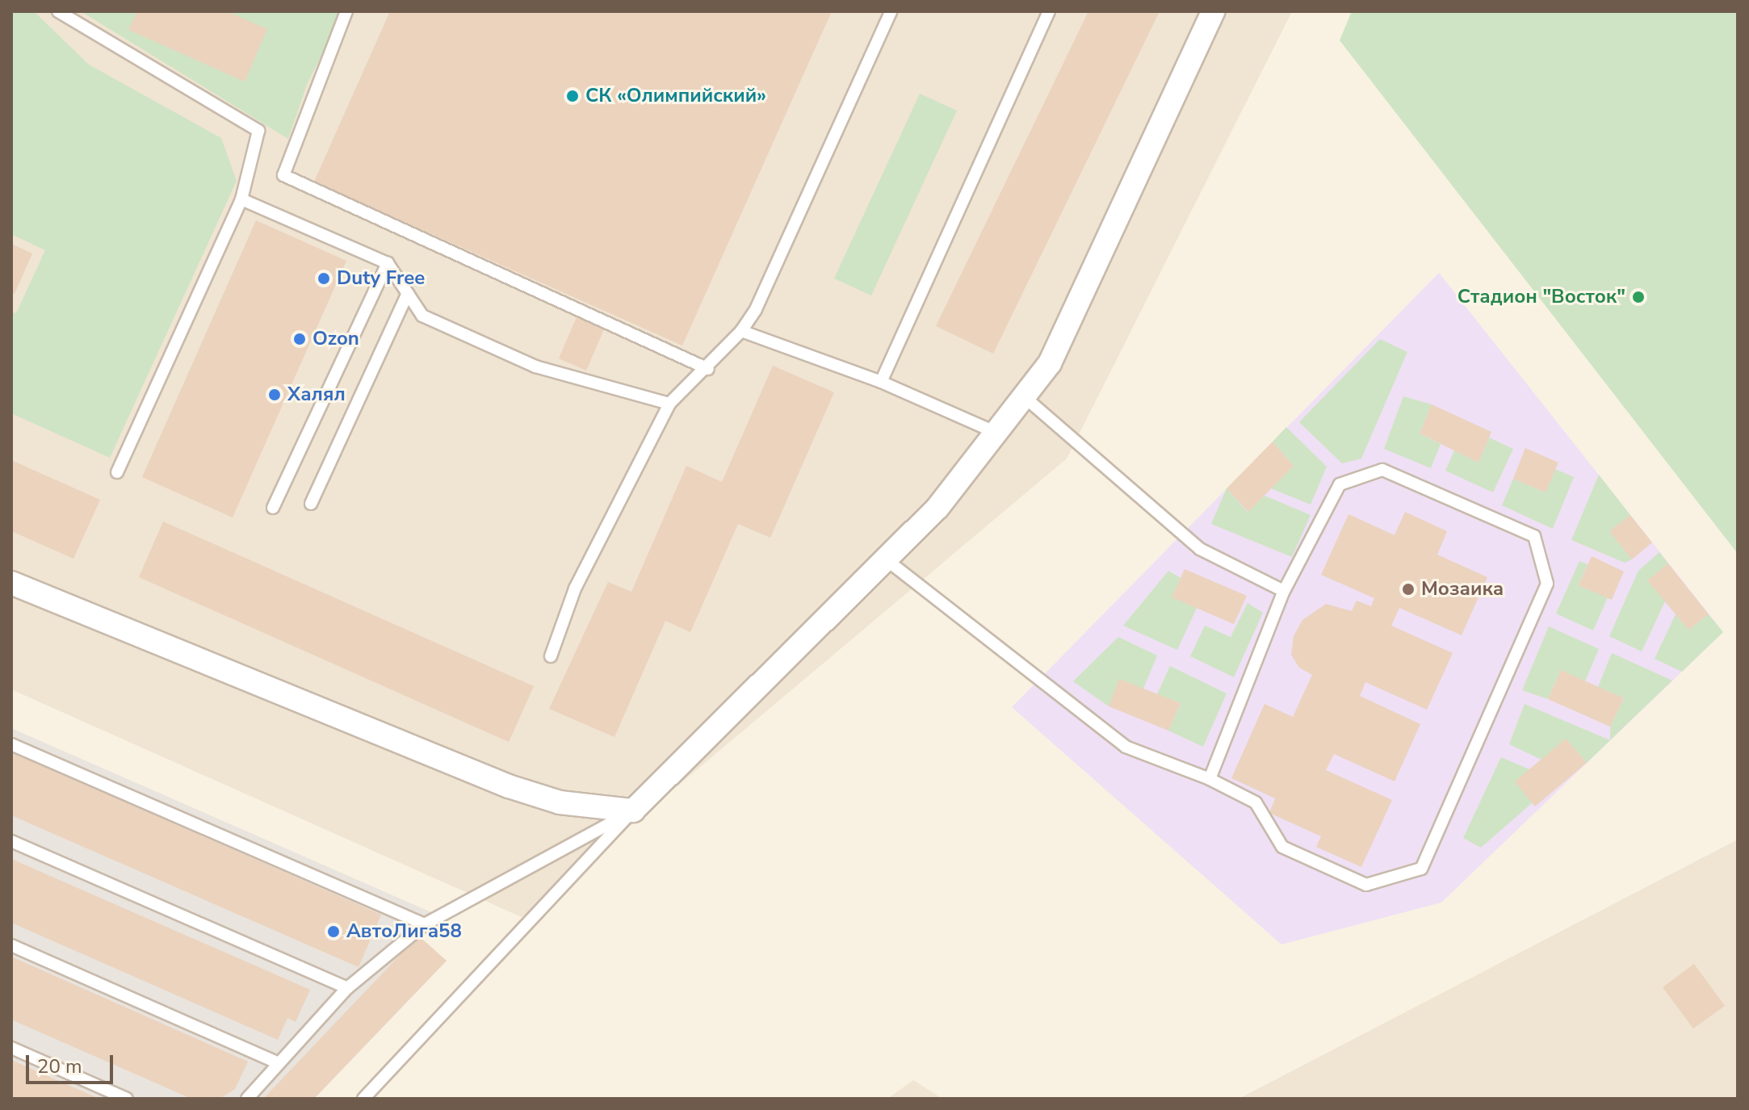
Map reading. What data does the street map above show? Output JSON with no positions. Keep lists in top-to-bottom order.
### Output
{
  "places": [
    "СК «Олимпийский»",
    "Duty Free",
    "Стадион \"Восток\"",
    "Ozon",
    "Халял",
    "Мозаика",
    "АвтоЛига58"
  ],
  "scale_bar": "20 m"
}
